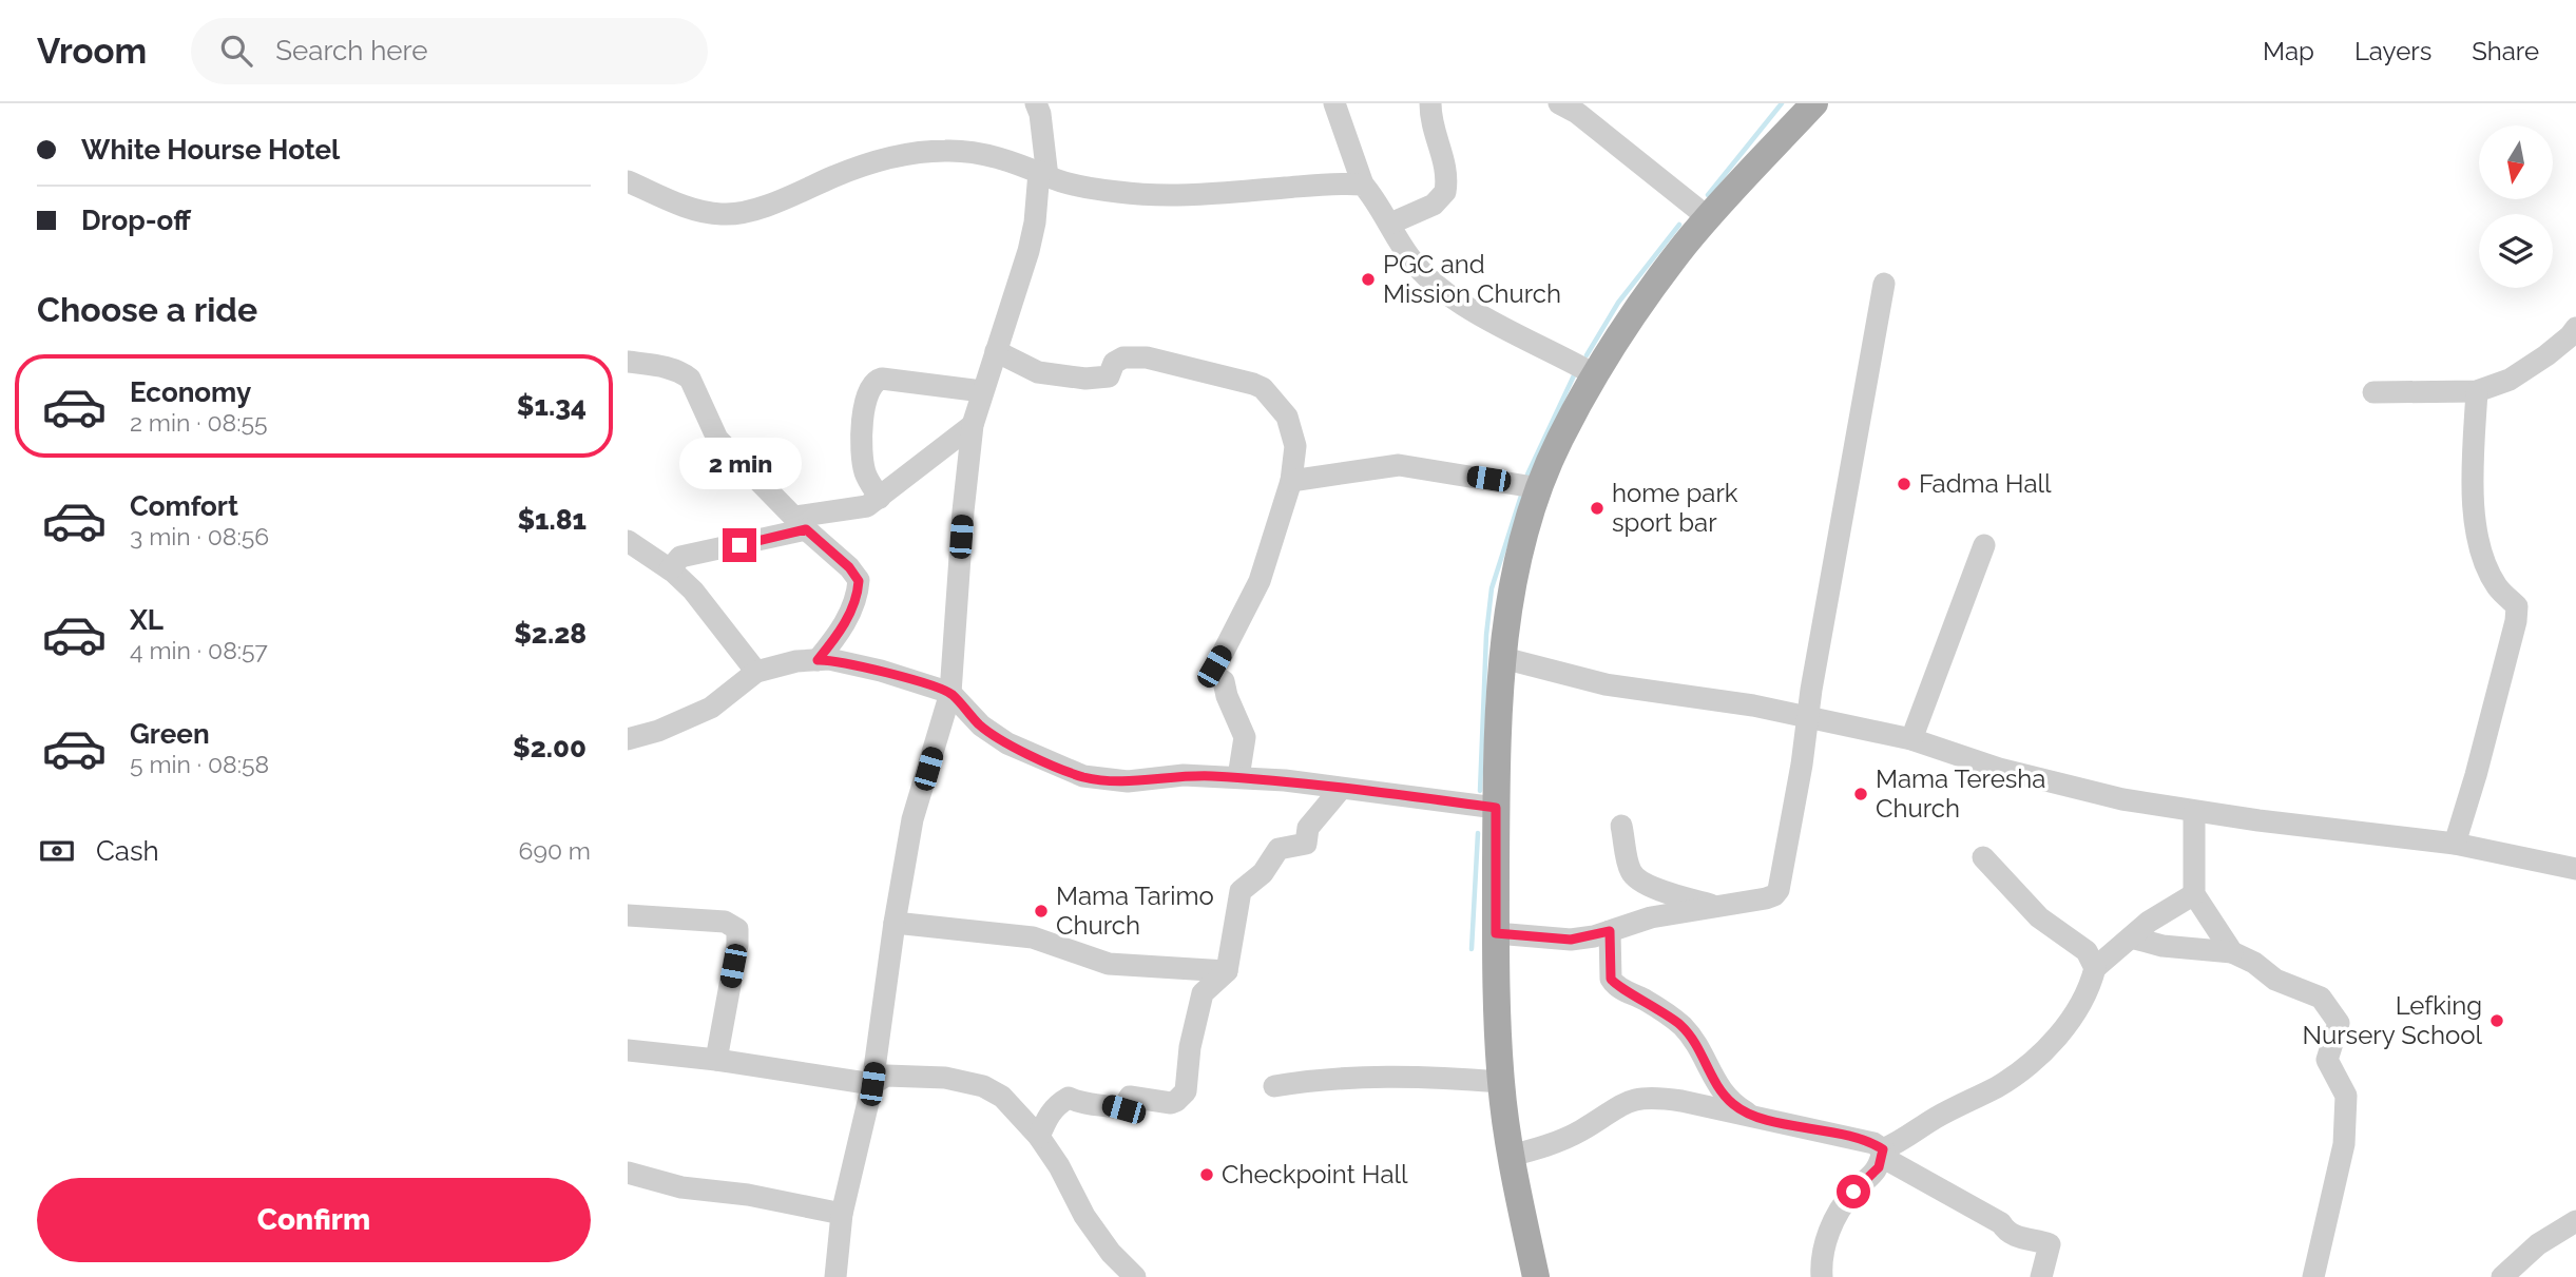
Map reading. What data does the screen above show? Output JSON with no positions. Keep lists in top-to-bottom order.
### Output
{
  "places": [
    "PGC and Mission Church",
    "Fadma Hall",
    "home park sport bar",
    "Mama Teresha Church",
    "Mama Tarimo Church",
    "Lefking Nursery School",
    "Checkpoint Hall"
  ],
  "north": "bottom",
  "page": {
    "header": "Vroom",
    "search": "Search here",
    "nav": ["Map", "Layers", "Share"],
    "banner": ["White Hourse Hotel", "Drop-off"],
    "heading": "Choose a ride",
    "list": [
      {
        "name": "Economy",
        "note": "2 min · 08:55",
        "value": "$1.34"
      },
      {
        "name": "Comfort",
        "note": "3 min · 08:56",
        "value": "$1.81"
      },
      {
        "name": "XL",
        "note": "4 min · 08:57",
        "value": "$2.28"
      },
      {
        "name": "Green",
        "note": "5 min · 08:58",
        "value": "$2.00"
      }
    ],
    "bubble": "2 min",
    "pay": ["Cash", "690 m"],
    "buttons": "Confirm"
  }
}
